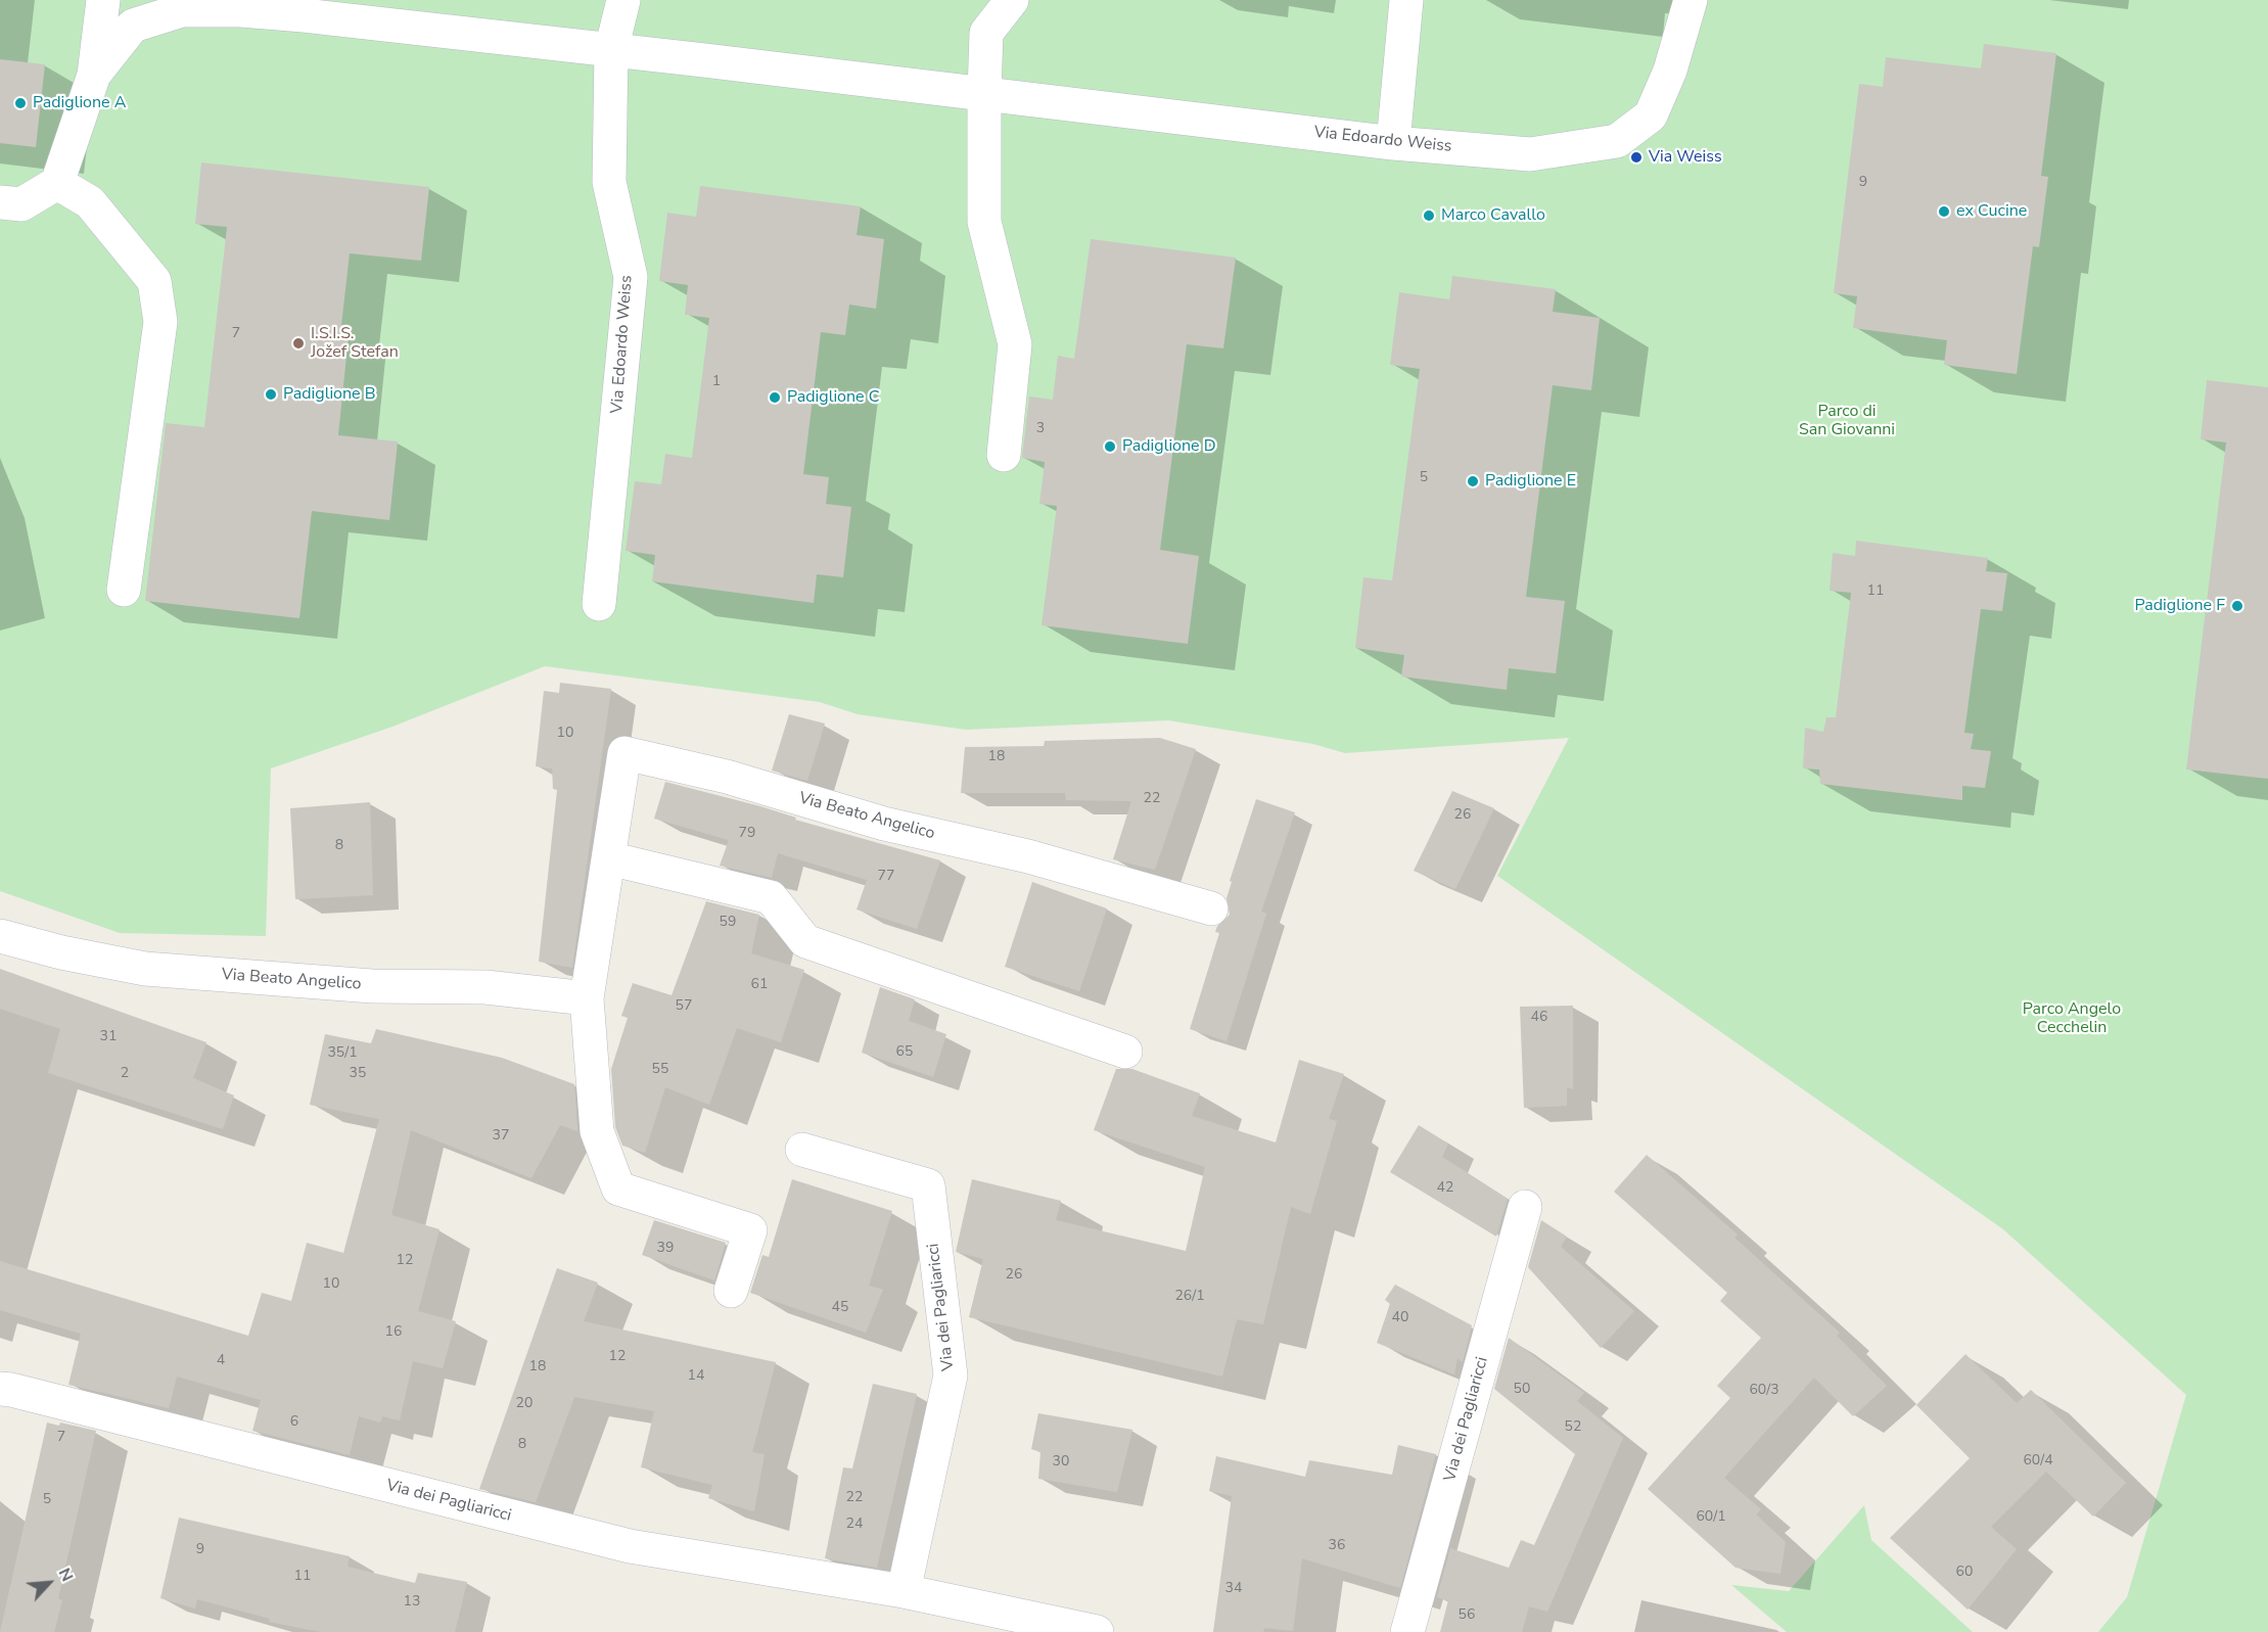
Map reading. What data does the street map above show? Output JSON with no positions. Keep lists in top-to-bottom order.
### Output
{
  "streets": {
    "street": ["Via Edoardo Weiss", "Via Beato Angelico", "Via dei Pagliaricci"]
  },
  "parks": ["Parco di San Giovanni", "Parco Angelo Cecchelin"],
  "places": [
    "Padiglione A",
    "Via Weiss",
    "ex Cucine",
    "Marco Cavallo",
    "I.S.I.S. Jožef Stefan",
    "Padiglione B",
    "Padiglione C",
    "Padiglione D",
    "Padiglione E",
    "Padiglione F"
  ],
  "house_numbers": [
    "9",
    "7",
    "1",
    "3",
    "5",
    "11",
    "10",
    "18",
    "22",
    "26",
    "79",
    "8",
    "77",
    "59",
    "61",
    "57",
    "46",
    "31",
    "65",
    "35/1",
    "55",
    "2",
    "35",
    "37",
    "42",
    "39",
    "12",
    "26",
    "10",
    "26/1",
    "45",
    "40",
    "16",
    "12",
    "4",
    "18",
    "14",
    "50",
    "60/3",
    "20",
    "6",
    "52",
    "7",
    "8",
    "60/4",
    "30",
    "22",
    "5",
    "60/1",
    "24",
    "36",
    "9",
    "60",
    "11",
    "34",
    "13",
    "56"
  ],
  "north": "top right"
}
